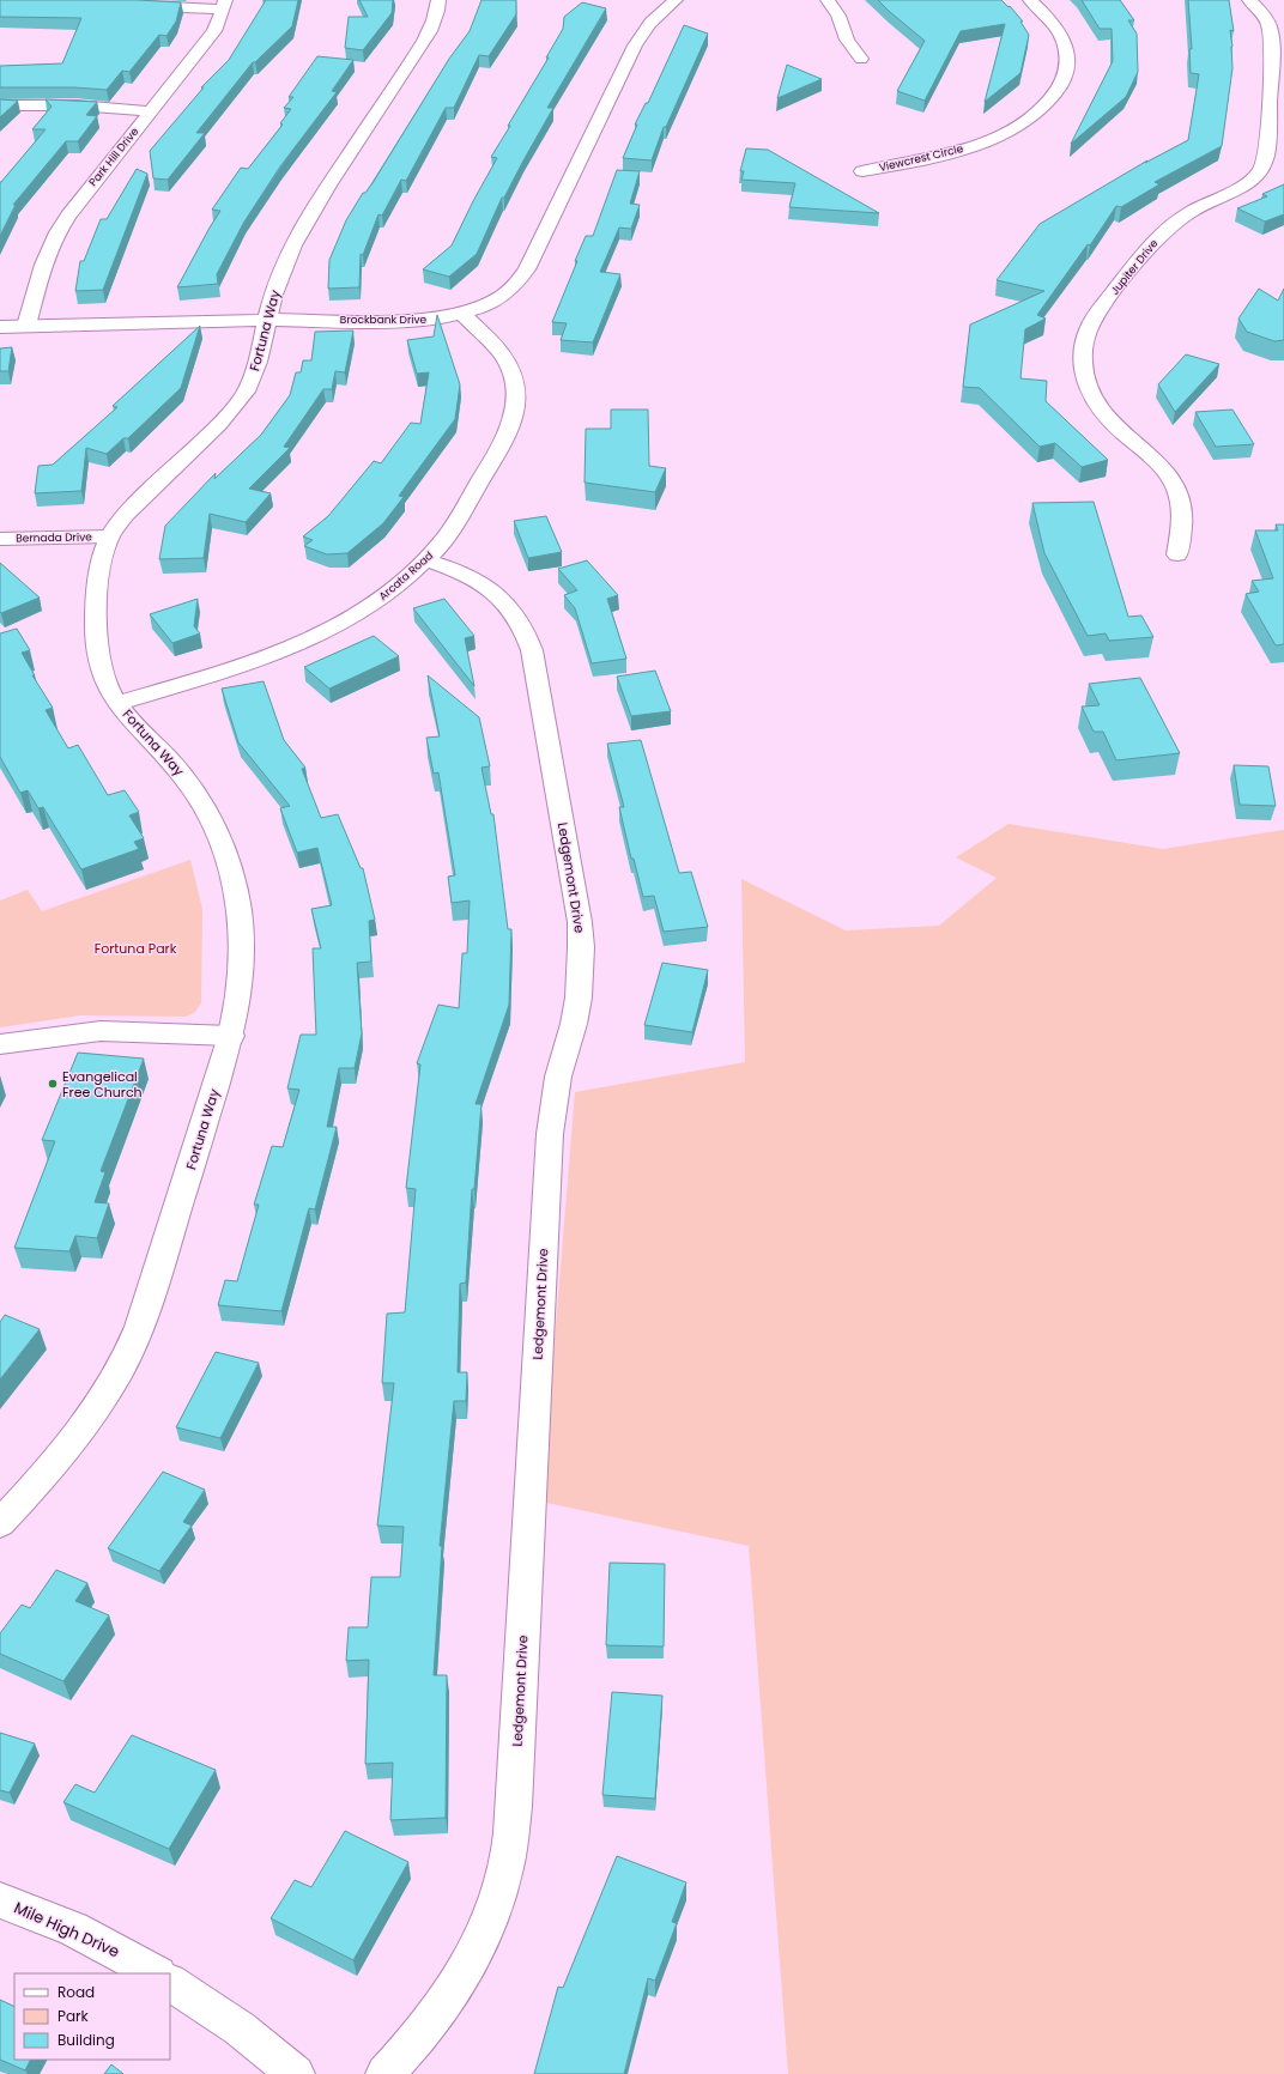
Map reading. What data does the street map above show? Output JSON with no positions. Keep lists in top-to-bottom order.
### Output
{
  "streets": {
    "street": [
      "Park Hill Drive",
      "Viewcrest Circle",
      "Jupiter Drive",
      "Brockbank Drive",
      "Fortuna Way",
      "Bernada Drive",
      "Arcata Road",
      "Ledgemont Drive",
      "Mile High Drive"
    ]
  },
  "crossings": [
    ["Park Hill Drive", "Brockbank Drive"],
    ["Brockbank Drive", "Fortuna Way"],
    ["Brockbank Drive", "Arcata Road"],
    ["Fortuna Way", "Bernada Drive"],
    ["Fortuna Way", "Arcata Road"],
    ["Arcata Road", "Ledgemont Drive"]
  ],
  "parks": ["Fortuna Park"],
  "places": ["Evangelical Free Church"],
  "legend": ["Road", "Park", "Building"]
}
